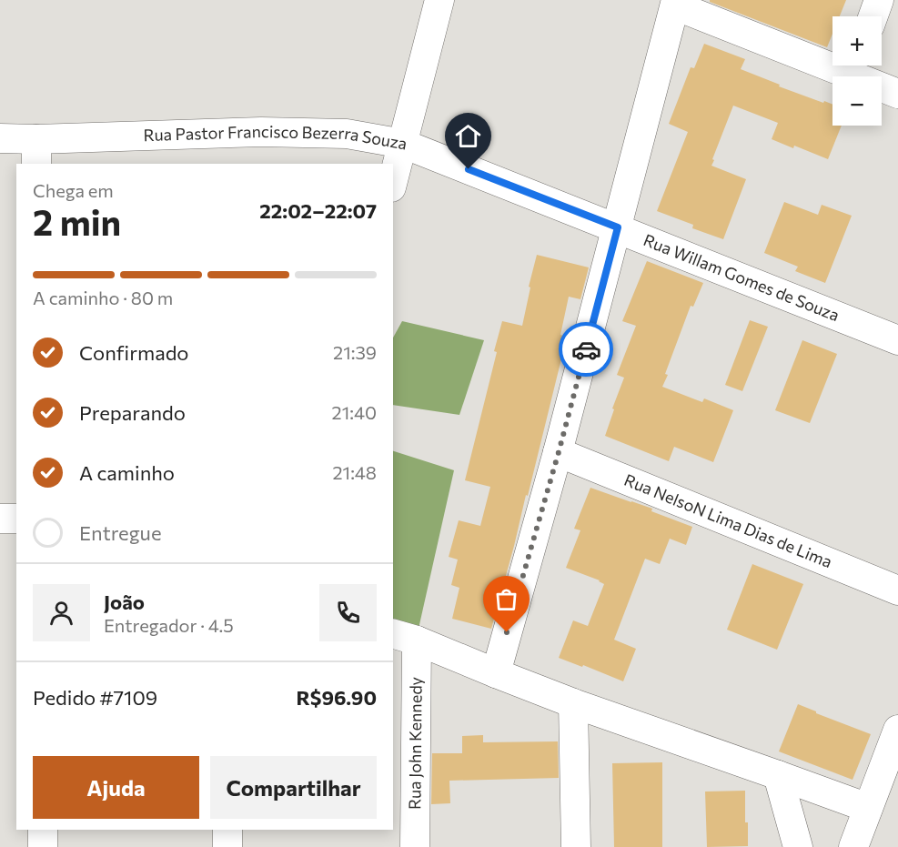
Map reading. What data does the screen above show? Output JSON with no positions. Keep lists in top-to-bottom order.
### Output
{
  "streets": {
    "street": [
      "Rua Pastor Francisco Bezerra Souza",
      "Rua Willam Gomes de Souza",
      "Rua NelsoN Lima Dias de Lima",
      "Rua John Kennedy"
    ]
  },
  "crossings": [
    ["Rua Pastor Francisco Bezerra Souza", "Rua Willam Gomes de Souza"]
  ],
  "page": {
    "map_buttons": ["+", "−"],
    "heading": ["2 min", "Chega em", "22:02–22:07"],
    "panel": [
      "João",
      "Entregador · 4.5",
      "Pedido #7109",
      "R$96.90"
    ],
    "bar": "A caminho · 80 m",
    "list": [
      ["Confirmado", "21:39"],
      ["Preparando", "21:40"],
      ["A caminho", "21:48"],
      "Entregue"
    ],
    "buttons": ["Ajuda", "Compartilhar"]
  }
}
